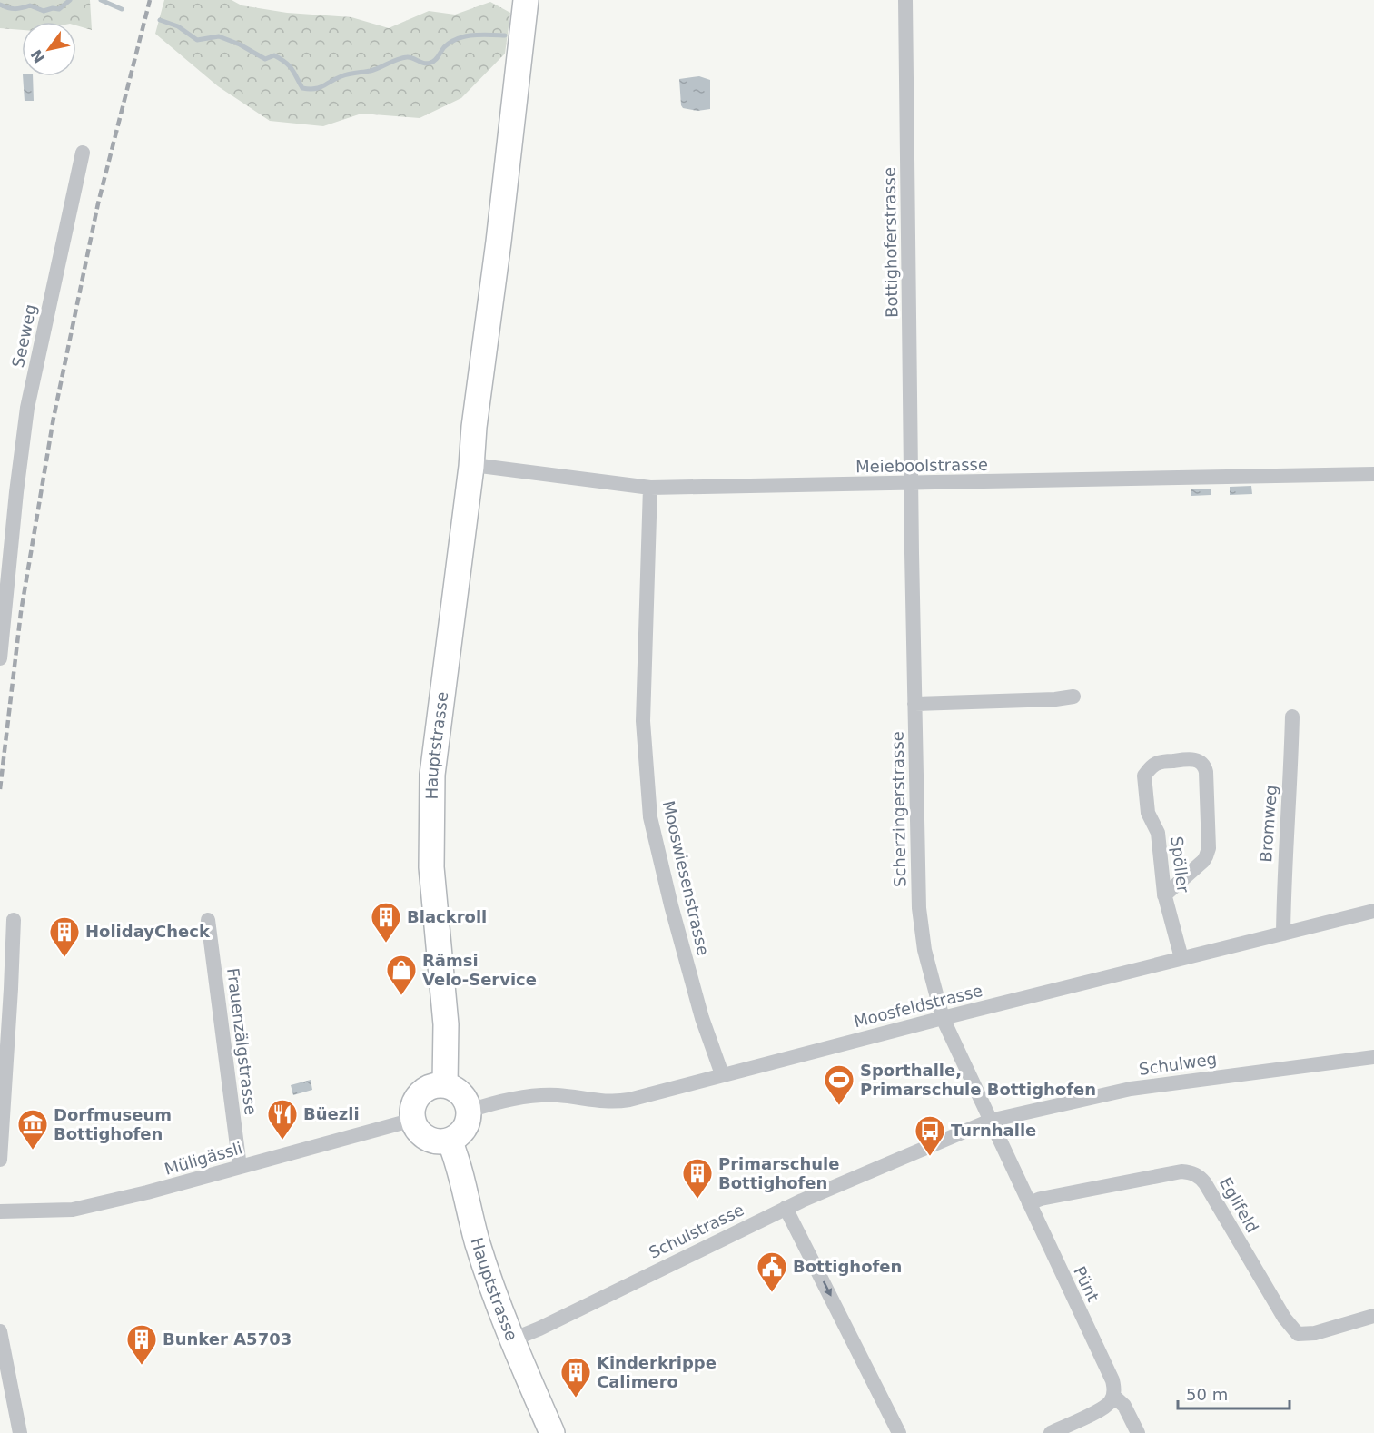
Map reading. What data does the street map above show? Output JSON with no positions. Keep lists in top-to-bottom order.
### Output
{
  "streets": {
    "main road": ["Hauptstrasse"],
    "street": [
      "Bottighoferstrasse",
      "Seeweg",
      "Meieboolstrasse",
      "Scherzingerstrasse",
      "Bromweg",
      "Spöller",
      "Mooswiesenstrasse",
      "Moosfeldstrasse",
      "Frauenzälgstrasse",
      "Schulweg",
      "Müligässli",
      "Eglifeld",
      "Schulstrasse",
      "Pünt"
    ]
  },
  "crossings": [
    ["Bottighoferstrasse", "Meieboolstrasse"],
    ["Bottighoferstrasse", "Scherzingerstrasse"],
    ["Meieboolstrasse", "Hauptstrasse"],
    ["Meieboolstrasse", "Scherzingerstrasse"],
    ["Meieboolstrasse", "Mooswiesenstrasse"],
    ["Hauptstrasse", "Moosfeldstrasse"],
    ["Hauptstrasse", "Müligässli"],
    ["Hauptstrasse", "Schulstrasse"],
    ["Scherzingerstrasse", "Moosfeldstrasse"],
    ["Scherzingerstrasse", "Schulweg"],
    ["Scherzingerstrasse", "Schulstrasse"],
    ["Scherzingerstrasse", "Pünt"],
    ["Bromweg", "Moosfeldstrasse"],
    ["Spöller", "Moosfeldstrasse"],
    ["Mooswiesenstrasse", "Moosfeldstrasse"],
    ["Moosfeldstrasse", "Müligässli"],
    ["Frauenzälgstrasse", "Müligässli"],
    ["Schulweg", "Schulstrasse"],
    ["Schulweg", "Pünt"],
    ["Eglifeld", "Pünt"],
    ["Schulstrasse", "Pünt"]
  ],
  "places": {
    "building": [
      "Blackroll",
      "HolidayCheck",
      "Primarschule Bottighofen",
      "Bunker A5703",
      "Kinderkrippe Calimero"
    ],
    "shop": ["Rämsi Velo-Service"],
    "sports": ["Sporthalle, Primarschule Bottighofen"],
    "restaurant": ["Büezli"],
    "museum": ["Dorfmuseum Bottighofen"],
    "bus stop": ["Turnhalle"],
    "public building": ["Bottighofen"]
  },
  "scale_bar": "50 m",
  "north": "bottom left"
}
